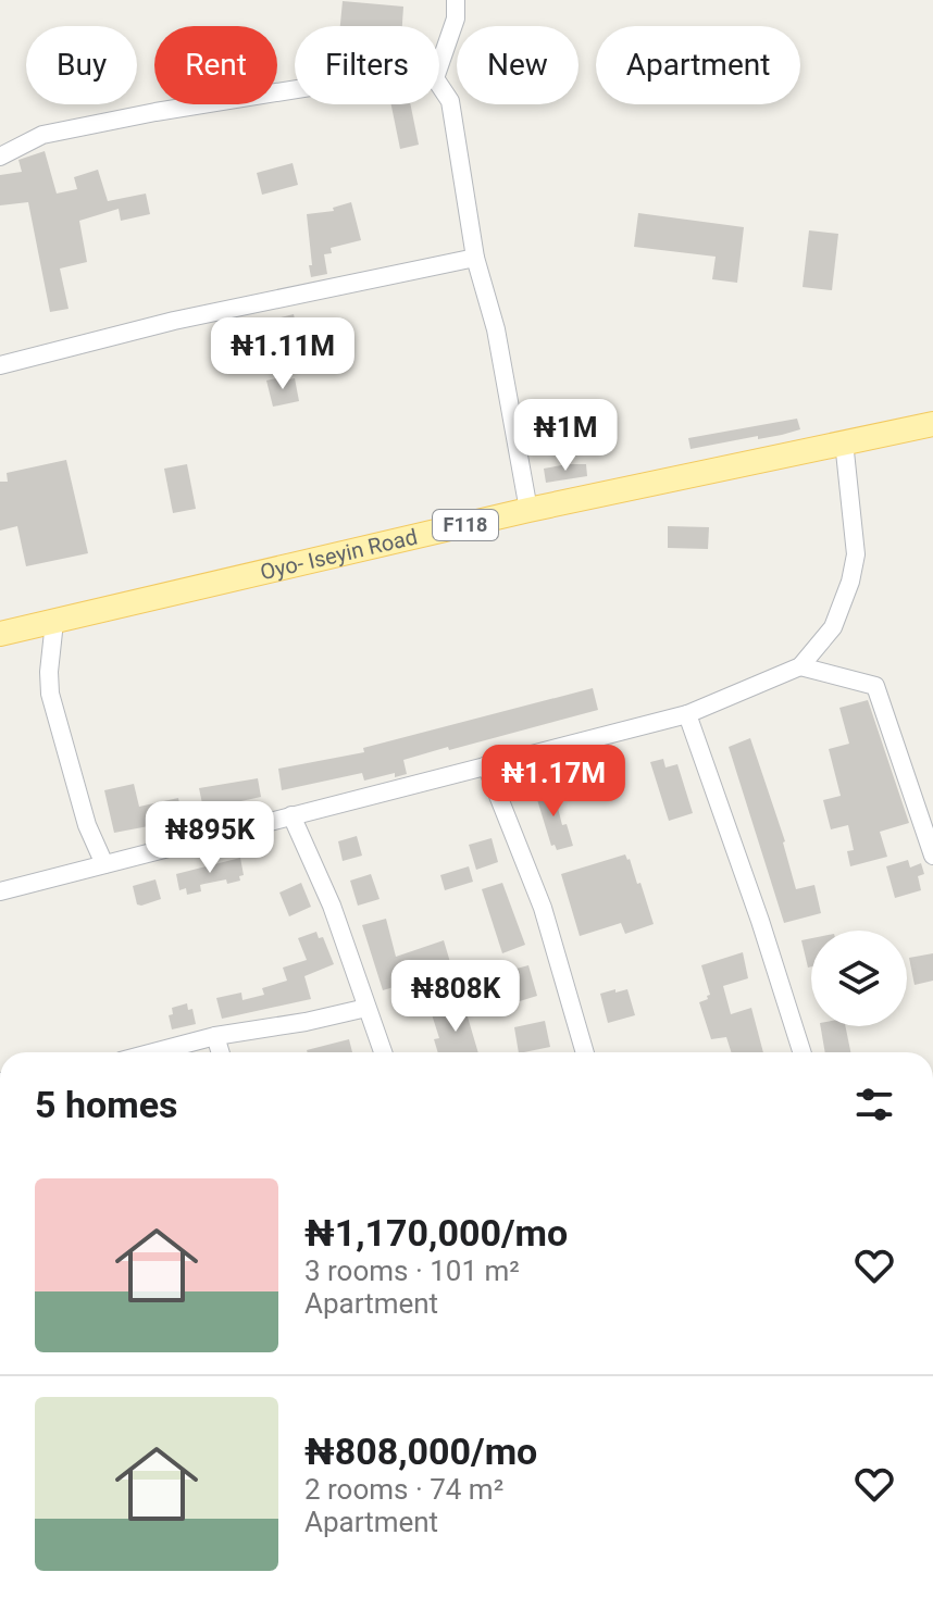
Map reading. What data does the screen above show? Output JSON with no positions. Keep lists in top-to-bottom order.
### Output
{
  "streets": {
    "main road": ["F118", "Oyo- Iseyin Road"]
  },
  "page": {
    "chip": [
      "Buy",
      "Rent",
      "Filters",
      "New",
      "Apartment"
    ],
    "price": [
      "₦1.11M",
      "₦1M",
      "₦1.17M",
      "₦895K",
      "₦808K"
    ],
    "heading": "5 homes",
    "list": [
      {
        "name": "₦1,170,000/mo",
        "note": "3 rooms · 101 m² · Apartment"
      },
      {
        "name": "₦808,000/mo",
        "note": "2 rooms · 74 m² · Apartment"
      }
    ]
  }
}
